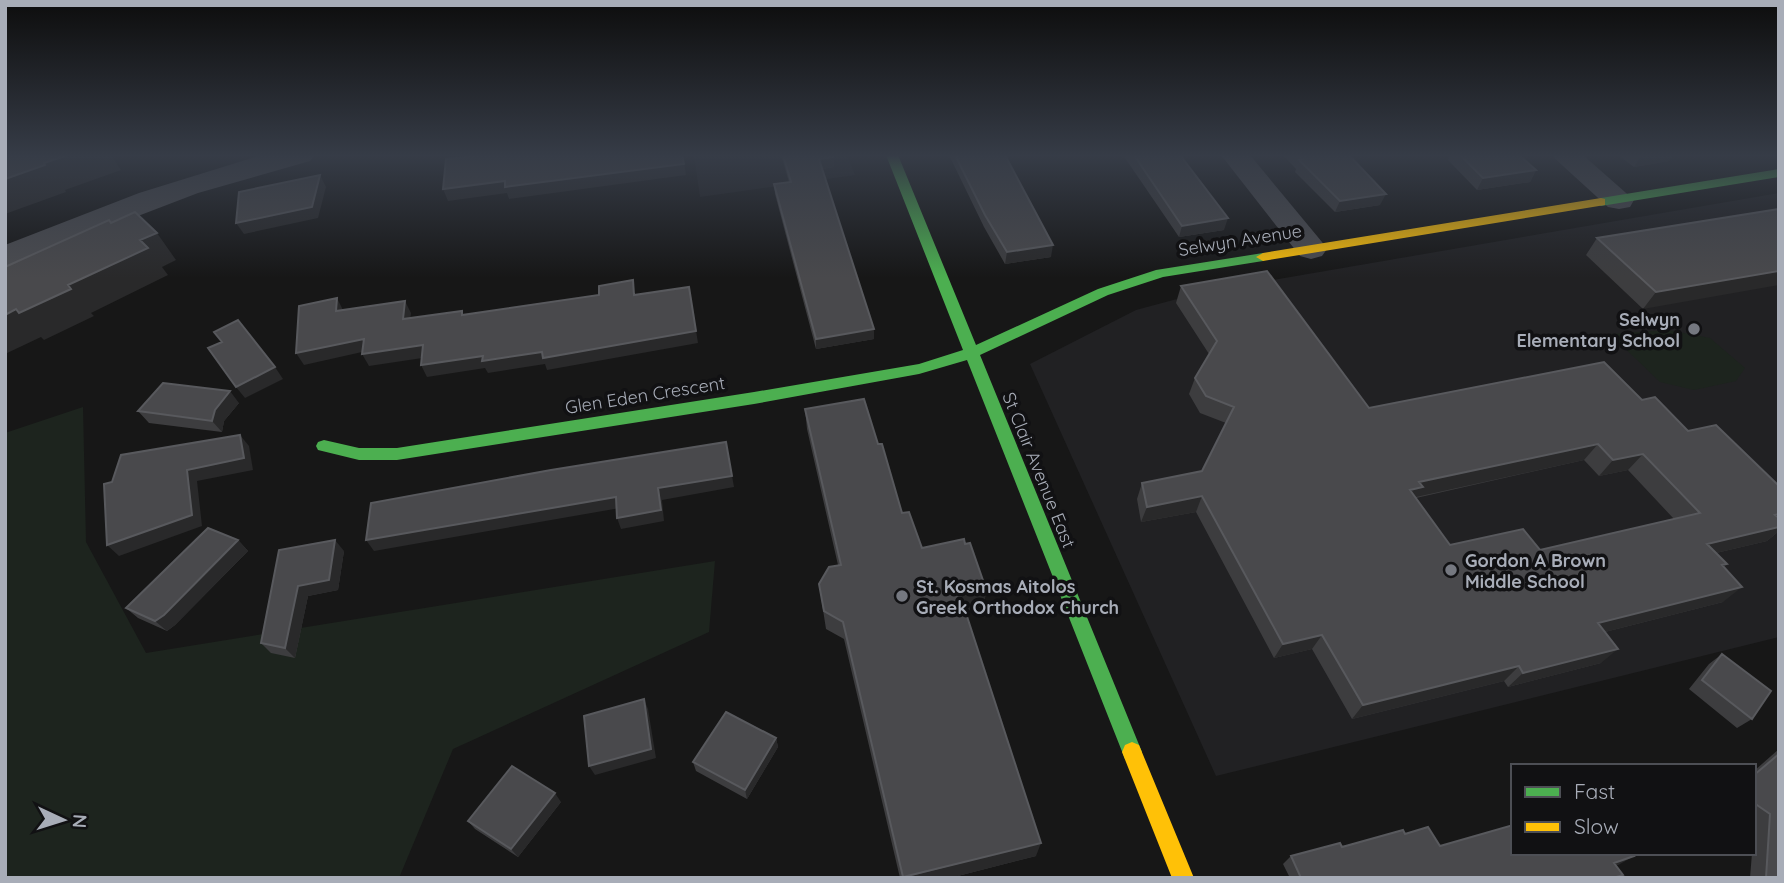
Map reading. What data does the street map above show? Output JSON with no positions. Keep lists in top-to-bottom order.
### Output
{
  "streets": {
    "street": ["Selwyn Avenue", "Glen Eden Crescent", "St Clair Avenue East"]
  },
  "crossings": [
    ["Selwyn Avenue", "Glen Eden Crescent"],
    ["Selwyn Avenue", "St Clair Avenue East"],
    ["Glen Eden Crescent", "St Clair Avenue East"]
  ],
  "places": ["Selwyn Elementary School", "Gordon A Brown Middle School", "St. Kosmas Aitolos Greek Orthodox Church"],
  "legend": ["Fast", "Slow"],
  "north": "right"
}
